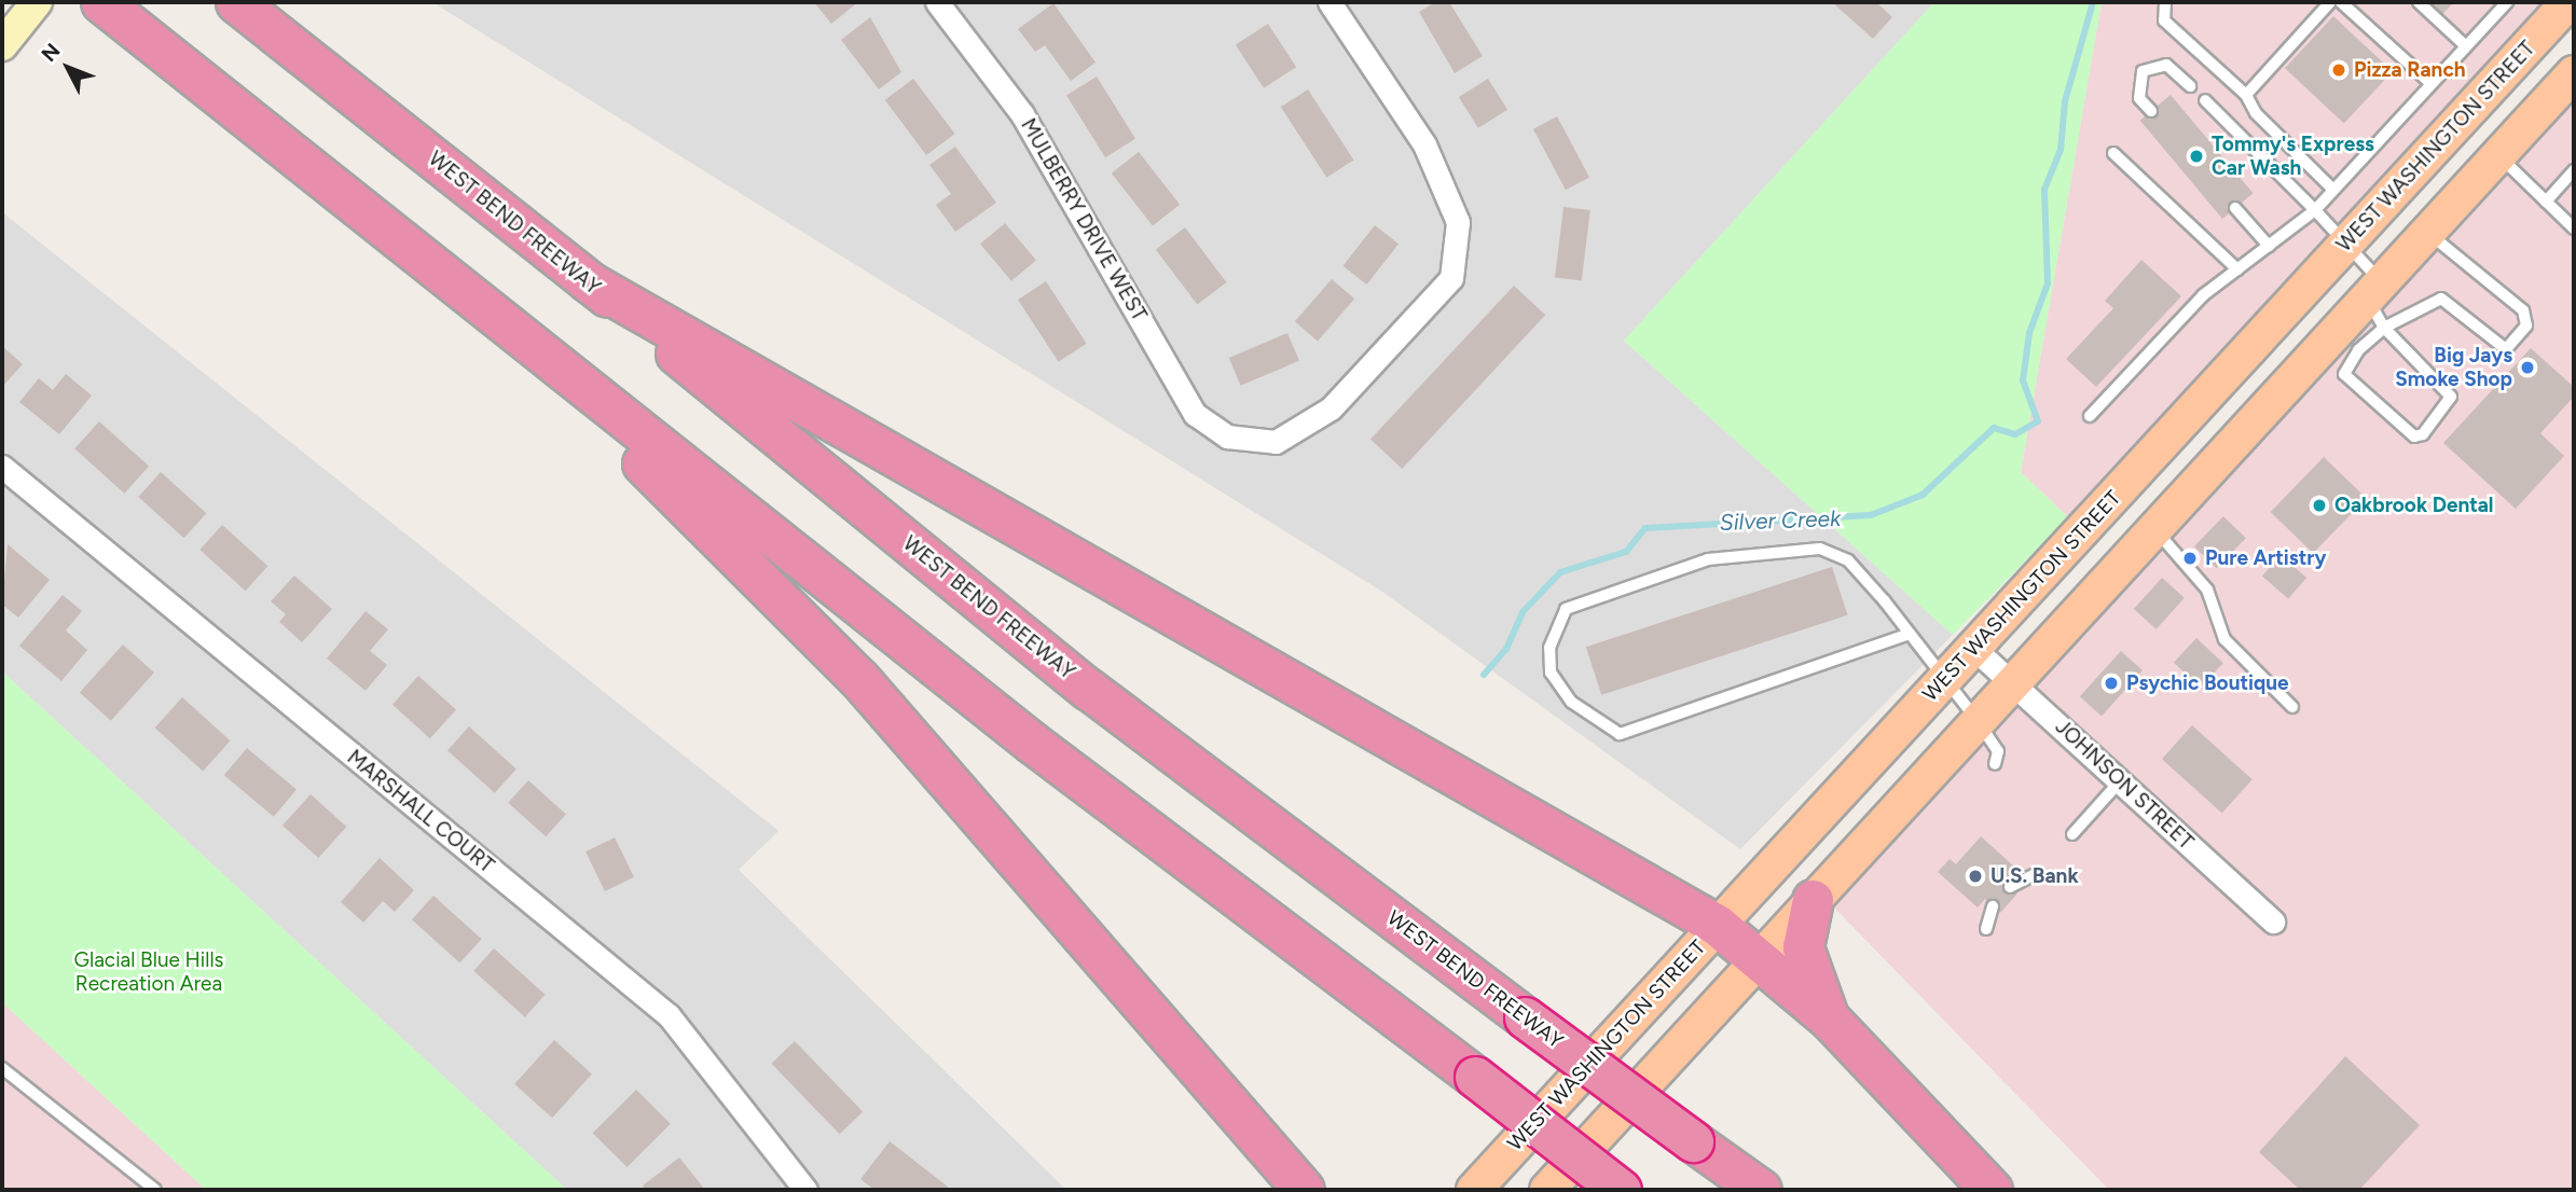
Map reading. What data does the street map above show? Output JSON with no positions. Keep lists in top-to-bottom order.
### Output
{
  "streets": {
    "highway": ["WEST BEND FREEWAY"],
    "main road": ["WEST WASHINGTON STREET"],
    "street": ["MULBERRY DRIVE WEST", "JOHNSON STREET", "MARSHALL COURT"]
  },
  "crossings": [
    ["WEST WASHINGTON STREET", "JOHNSON STREET"]
  ],
  "water": ["Silver Creek"],
  "parks": ["Glacial Blue Hills Recreation Area"],
  "places": [
    "Pizza Ranch",
    "Tommy's Express Car Wash",
    "Big Jays Smoke Shop",
    "Oakbrook Dental",
    "Pure Artistry",
    "Psychic Boutique",
    "U.S. Bank"
  ],
  "north": "top left"
}
